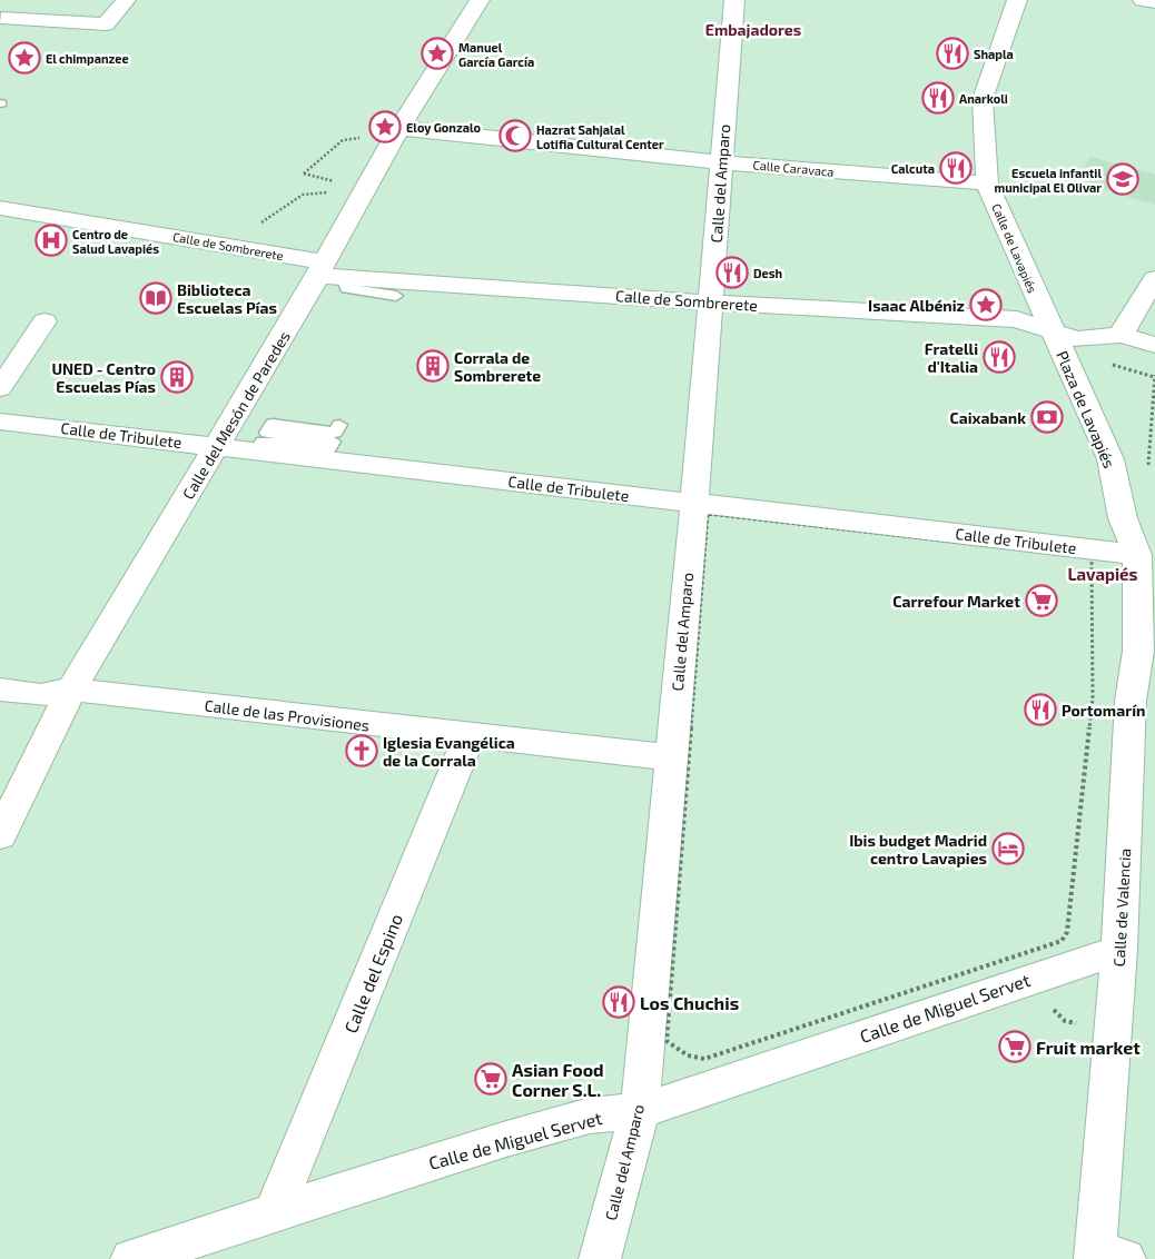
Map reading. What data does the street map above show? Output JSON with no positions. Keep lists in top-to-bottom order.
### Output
{
  "streets": {
    "street": [
      "Calle Caravaca",
      "Calle del Amparo",
      "Calle de Sombrerete",
      "Calle de Lavapiés",
      "Plaza de Lavapiés",
      "Calle del Mesón de Paredes",
      "Calle de Tribulete",
      "Calle de las Provisiones",
      "Calle de Valencia",
      "Calle del Espino",
      "Calle de Miguel Servet"
    ]
  },
  "crossings": [
    ["Calle Caravaca", "Calle del Amparo"],
    ["Calle Caravaca", "Calle de Lavapiés"],
    ["Calle Caravaca", "Calle del Mesón de Paredes"],
    ["Calle del Amparo", "Calle de Sombrerete"],
    ["Calle del Amparo", "Calle de Tribulete"],
    ["Calle del Amparo", "Calle de las Provisiones"],
    ["Calle del Amparo", "Calle de Miguel Servet"],
    ["Calle de Sombrerete", "Calle de Lavapiés"],
    ["Calle de Sombrerete", "Plaza de Lavapiés"],
    ["Calle de Sombrerete", "Calle del Mesón de Paredes"],
    ["Calle de Lavapiés", "Plaza de Lavapiés"],
    ["Plaza de Lavapiés", "Calle de Tribulete"],
    ["Plaza de Lavapiés", "Calle de Valencia"],
    ["Calle del Mesón de Paredes", "Calle de Tribulete"],
    ["Calle del Mesón de Paredes", "Calle de las Provisiones"],
    ["Calle de Tribulete", "Calle de Valencia"],
    ["Calle de las Provisiones", "Calle del Espino"],
    ["Calle de Valencia", "Calle de Miguel Servet"],
    ["Calle del Espino", "Calle de Miguel Servet"]
  ],
  "districts": ["Embajadores", "Lavapiés"],
  "places": {
    "place": [
      "Manuel García García",
      "El chimpanzee",
      "Eloy Gonzalo",
      "Isaac Albéniz"
    ],
    "restaurant": [
      "Shapla",
      "Anarkoli",
      "Calcuta",
      "Desh",
      "Fratelli d'Italia",
      "Portomarín",
      "Los Chuchis"
    ],
    "mosque": ["Hazrat Sahjalal Lotifia Cultural Center"],
    "school or university": ["Escuela infantil municipal El Olivar"],
    "hospital": ["Centro de Salud Lavapiés"],
    "library": ["Biblioteca Escuelas Pías"],
    "building": ["Corrala de Sombrerete", "UNED - Centro Escuelas Pías"],
    "bank": ["Caixabank"],
    "supermarket": ["Carrefour Market", "Fruit market", "Asian Food Corner S.L."],
    "church": ["Iglesia Evangélica de la Corrala"],
    "hotel": ["Ibis budget Madrid centro Lavapies"]
  }
}
